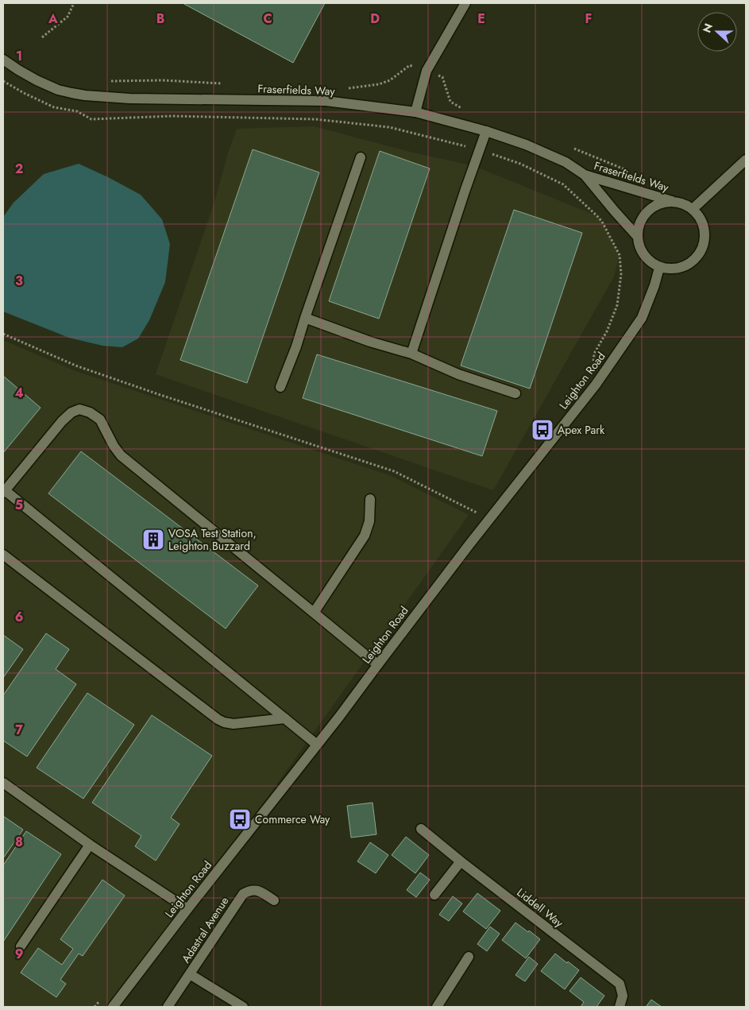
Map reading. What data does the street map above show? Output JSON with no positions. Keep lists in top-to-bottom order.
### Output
{
  "streets": {
    "street": [
      "Fraserfields Way",
      "Leighton Road",
      "Liddell Way",
      "Adastral Avenue"
    ]
  },
  "crossings": [
    ["Fraserfields Way", "Leighton Road"]
  ],
  "places": {
    "bus stop": ["Apex Park", "Commerce Way"],
    "building": ["VOSA Test Station, Leighton Buzzard"]
  },
  "north": "left",
  "grid": {
    "columns": [
      "A",
      "B",
      "C",
      "D",
      "E",
      "F"
    ],
    "rows": [
      "1",
      "2",
      "3",
      "4",
      "5",
      "6",
      "7",
      "8",
      "9"
    ]
  }
}
